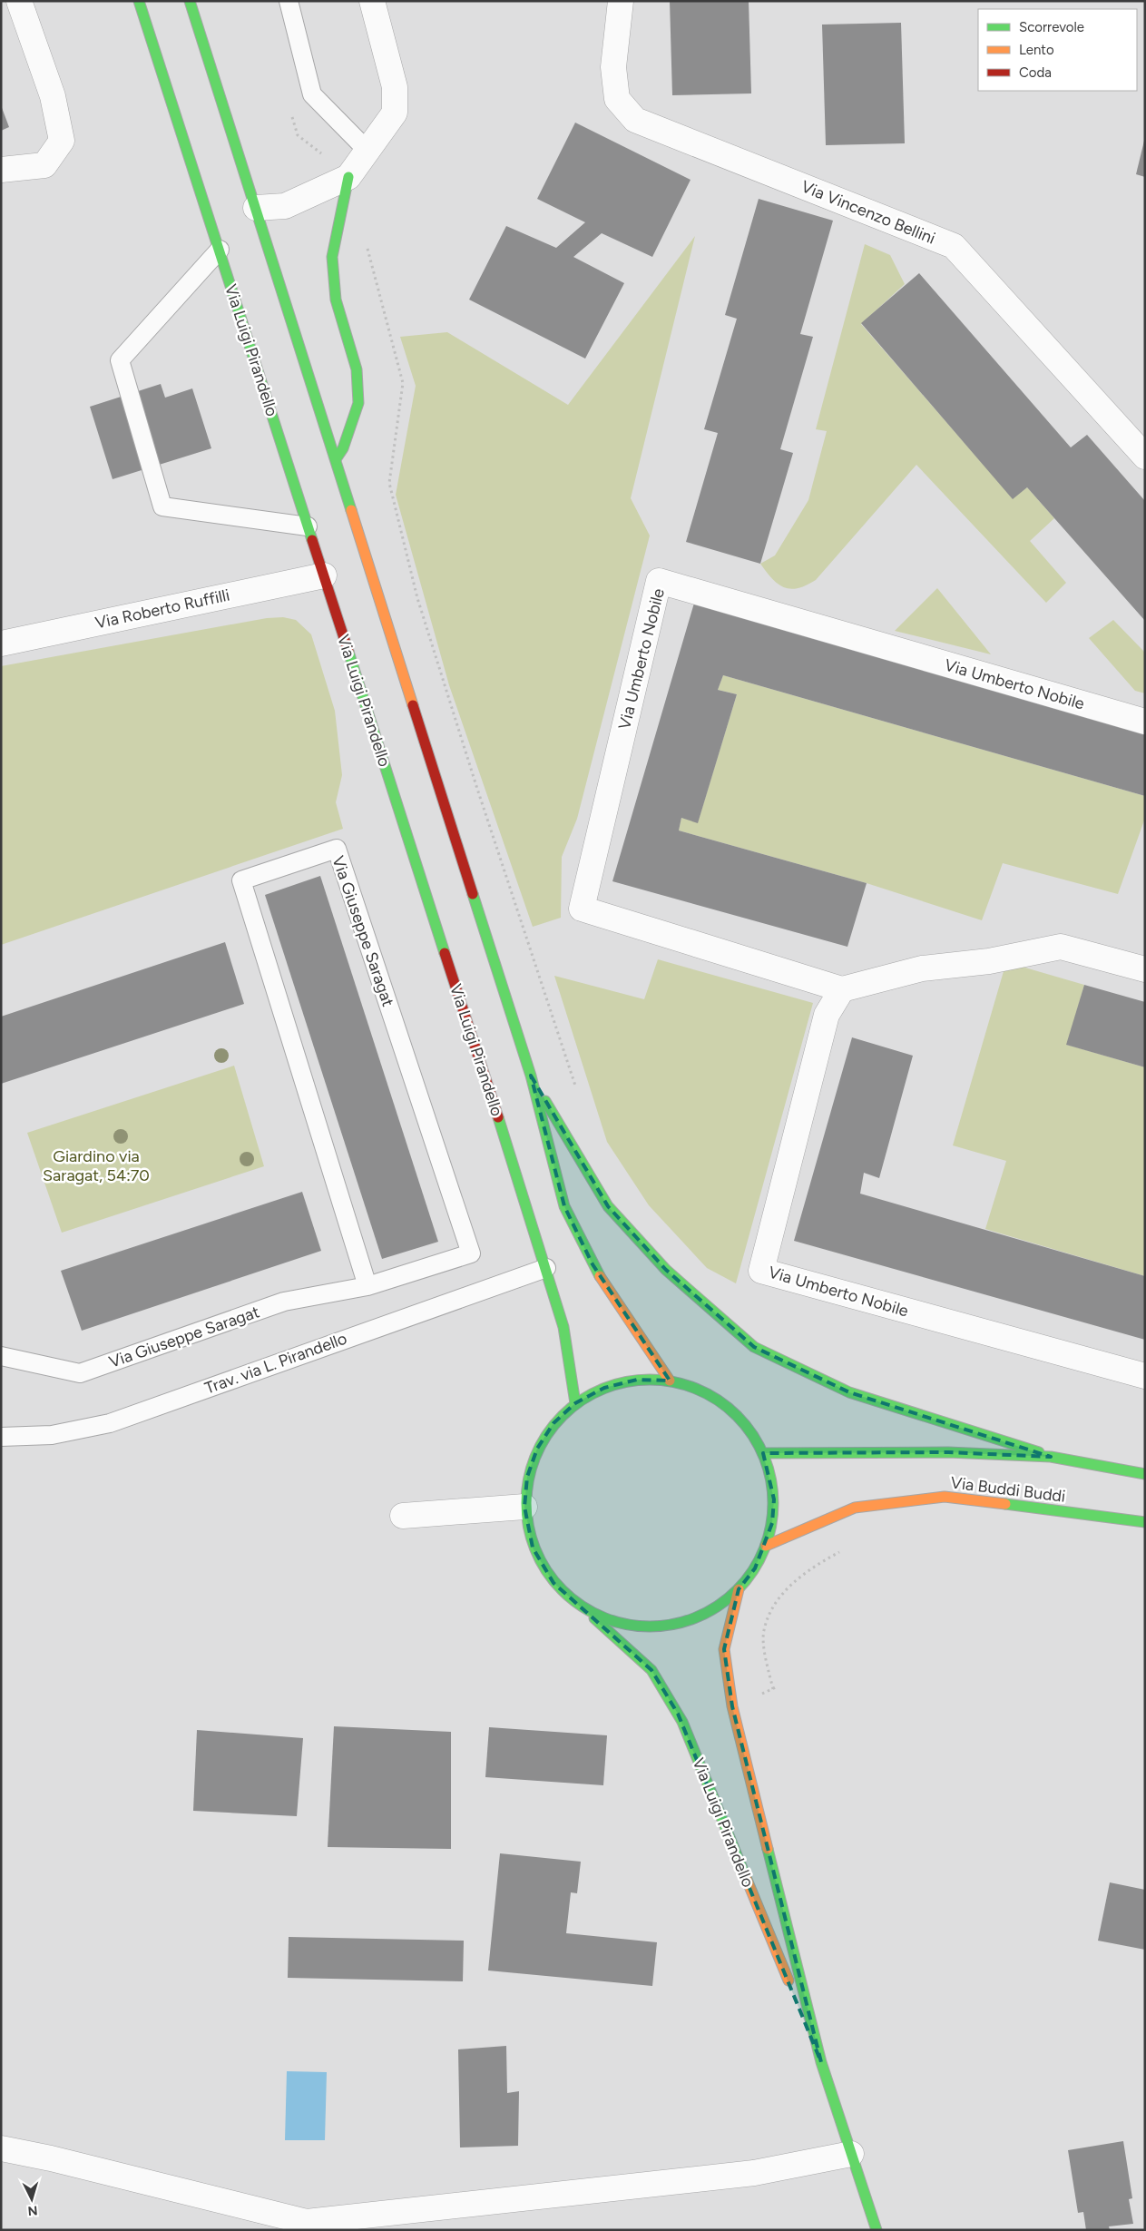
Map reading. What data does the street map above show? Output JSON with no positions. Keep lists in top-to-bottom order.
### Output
{
  "streets": {
    "main road": ["Via Luigi Pirandello", "Via Buddi Buddi"],
    "street": ["Via Vincenzo Bellini", "Via Roberto Ruffilli", "Via Umberto Nobile"],
    "lane": ["Via Giuseppe Saragat", "Trav. via L. Pirandello"]
  },
  "crossings": [
    ["Via Luigi Pirandello", "Via Roberto Ruffilli"],
    ["Via Luigi Pirandello", "Trav. via L. Pirandello"]
  ],
  "parks": ["Giardino via Saragat, 54:70"],
  "legend": ["Scorrevole", "Lento", "Coda"],
  "north": "bottom"
}
